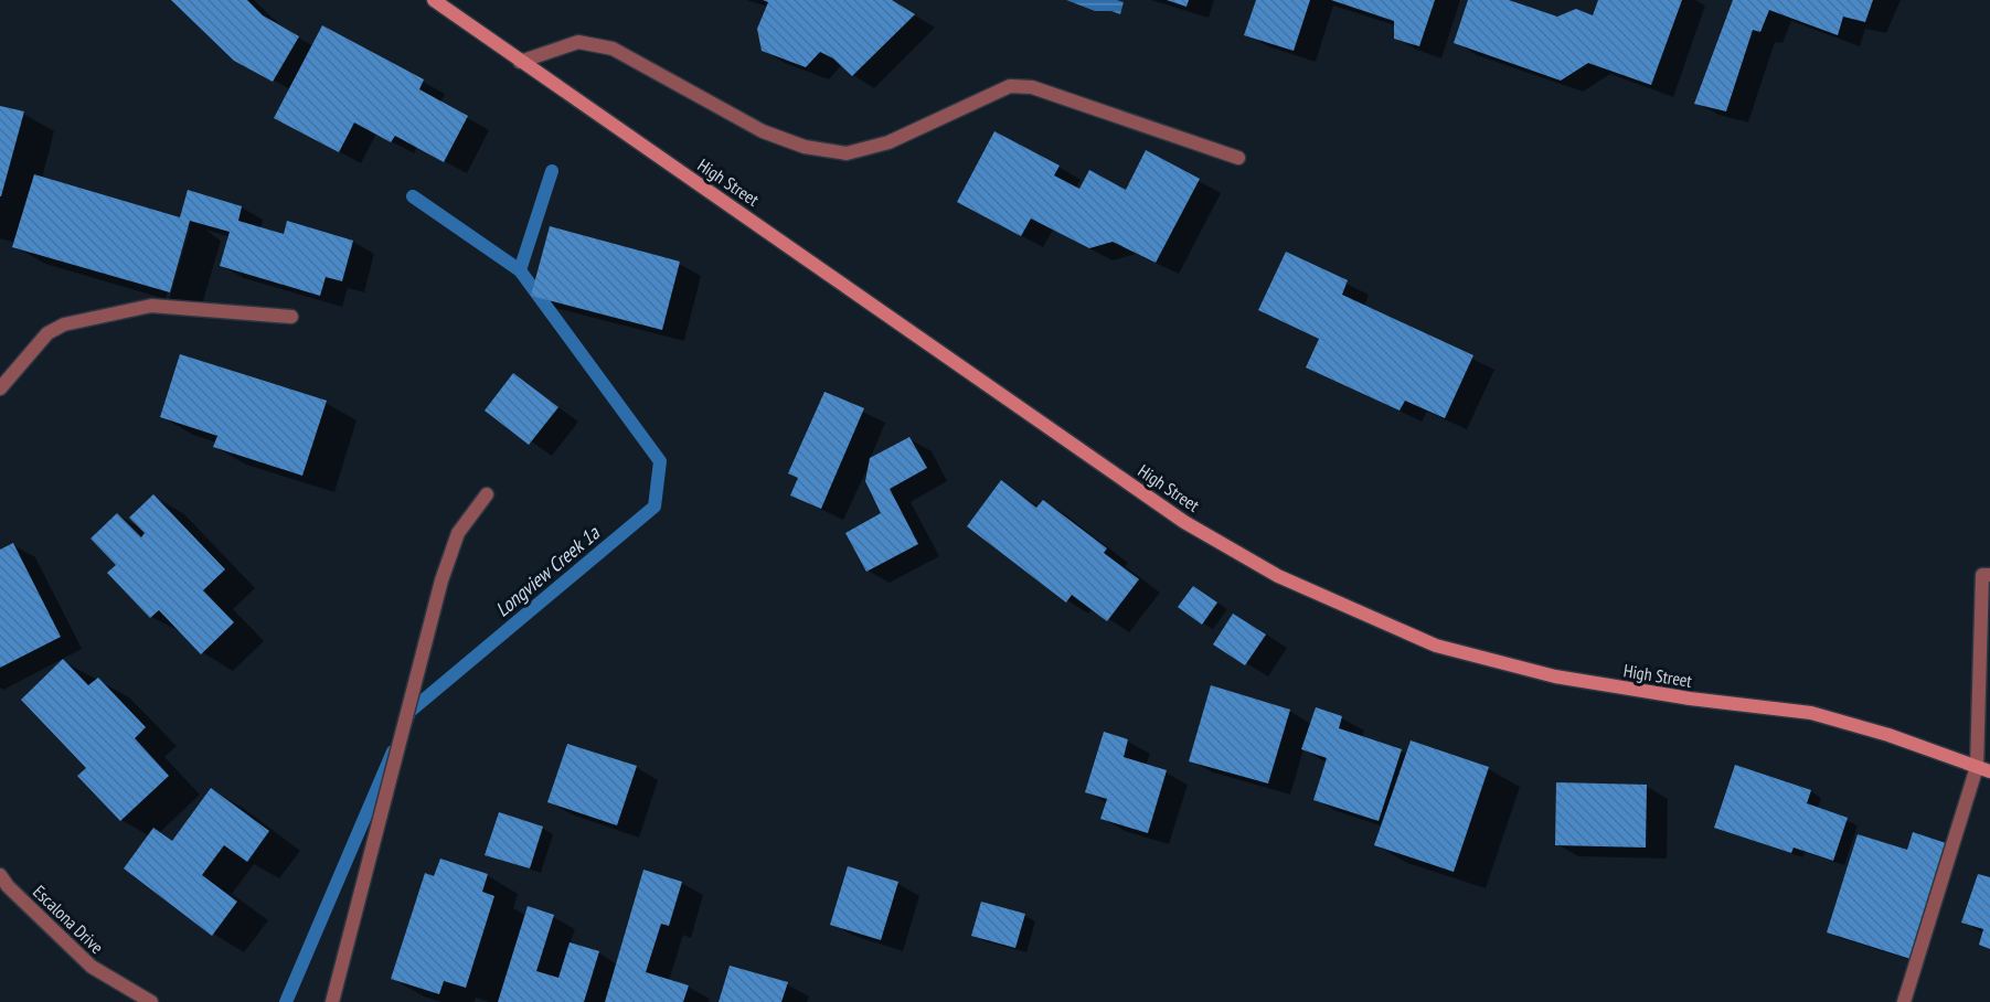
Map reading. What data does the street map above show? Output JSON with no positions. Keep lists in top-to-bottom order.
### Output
{
  "streets": {
    "main road": ["High Street"],
    "street": ["Escalona Drive"]
  },
  "water": ["Longview Creek 1a"]
}
